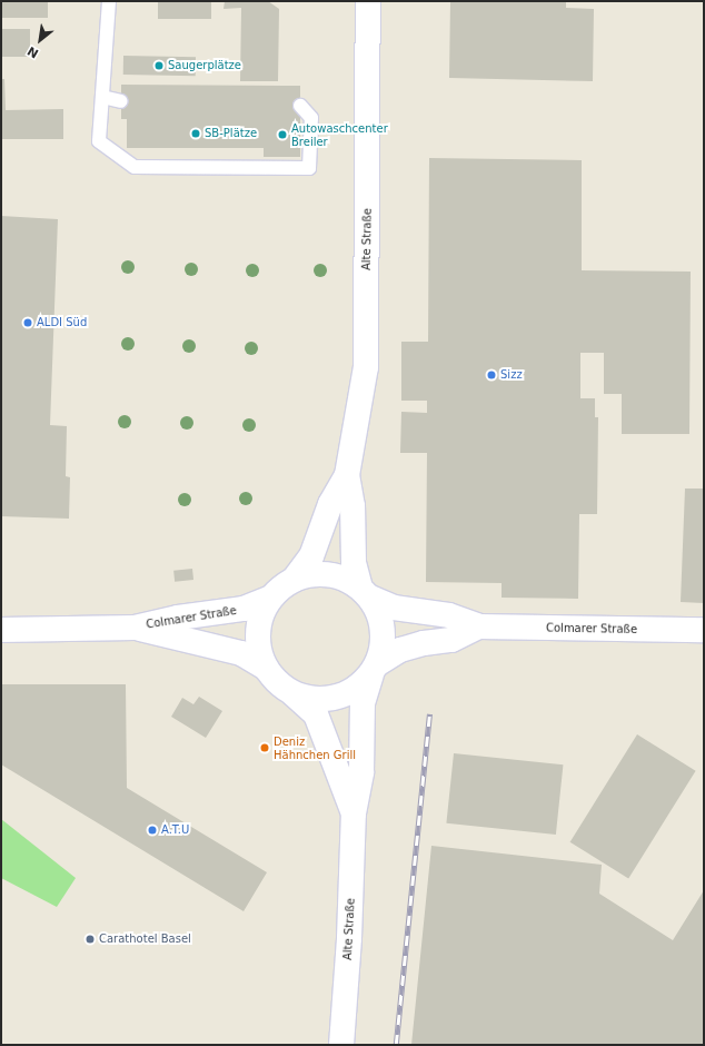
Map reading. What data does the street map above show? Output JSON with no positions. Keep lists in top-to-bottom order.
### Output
{
  "streets": {
    "main road": ["Alte Straße", "Colmarer Straße"]
  },
  "crossings": [
    ["Alte Straße", "Colmarer Straße"]
  ],
  "places": [
    "Saugerplätze",
    "SB-Plätze",
    "Autowaschcenter Breiler",
    "ALDI Süd",
    "Sizz",
    "Deniz Hähnchen Grill",
    "A.T.U",
    "Carathotel Basel"
  ],
  "north": "bottom left"
}
